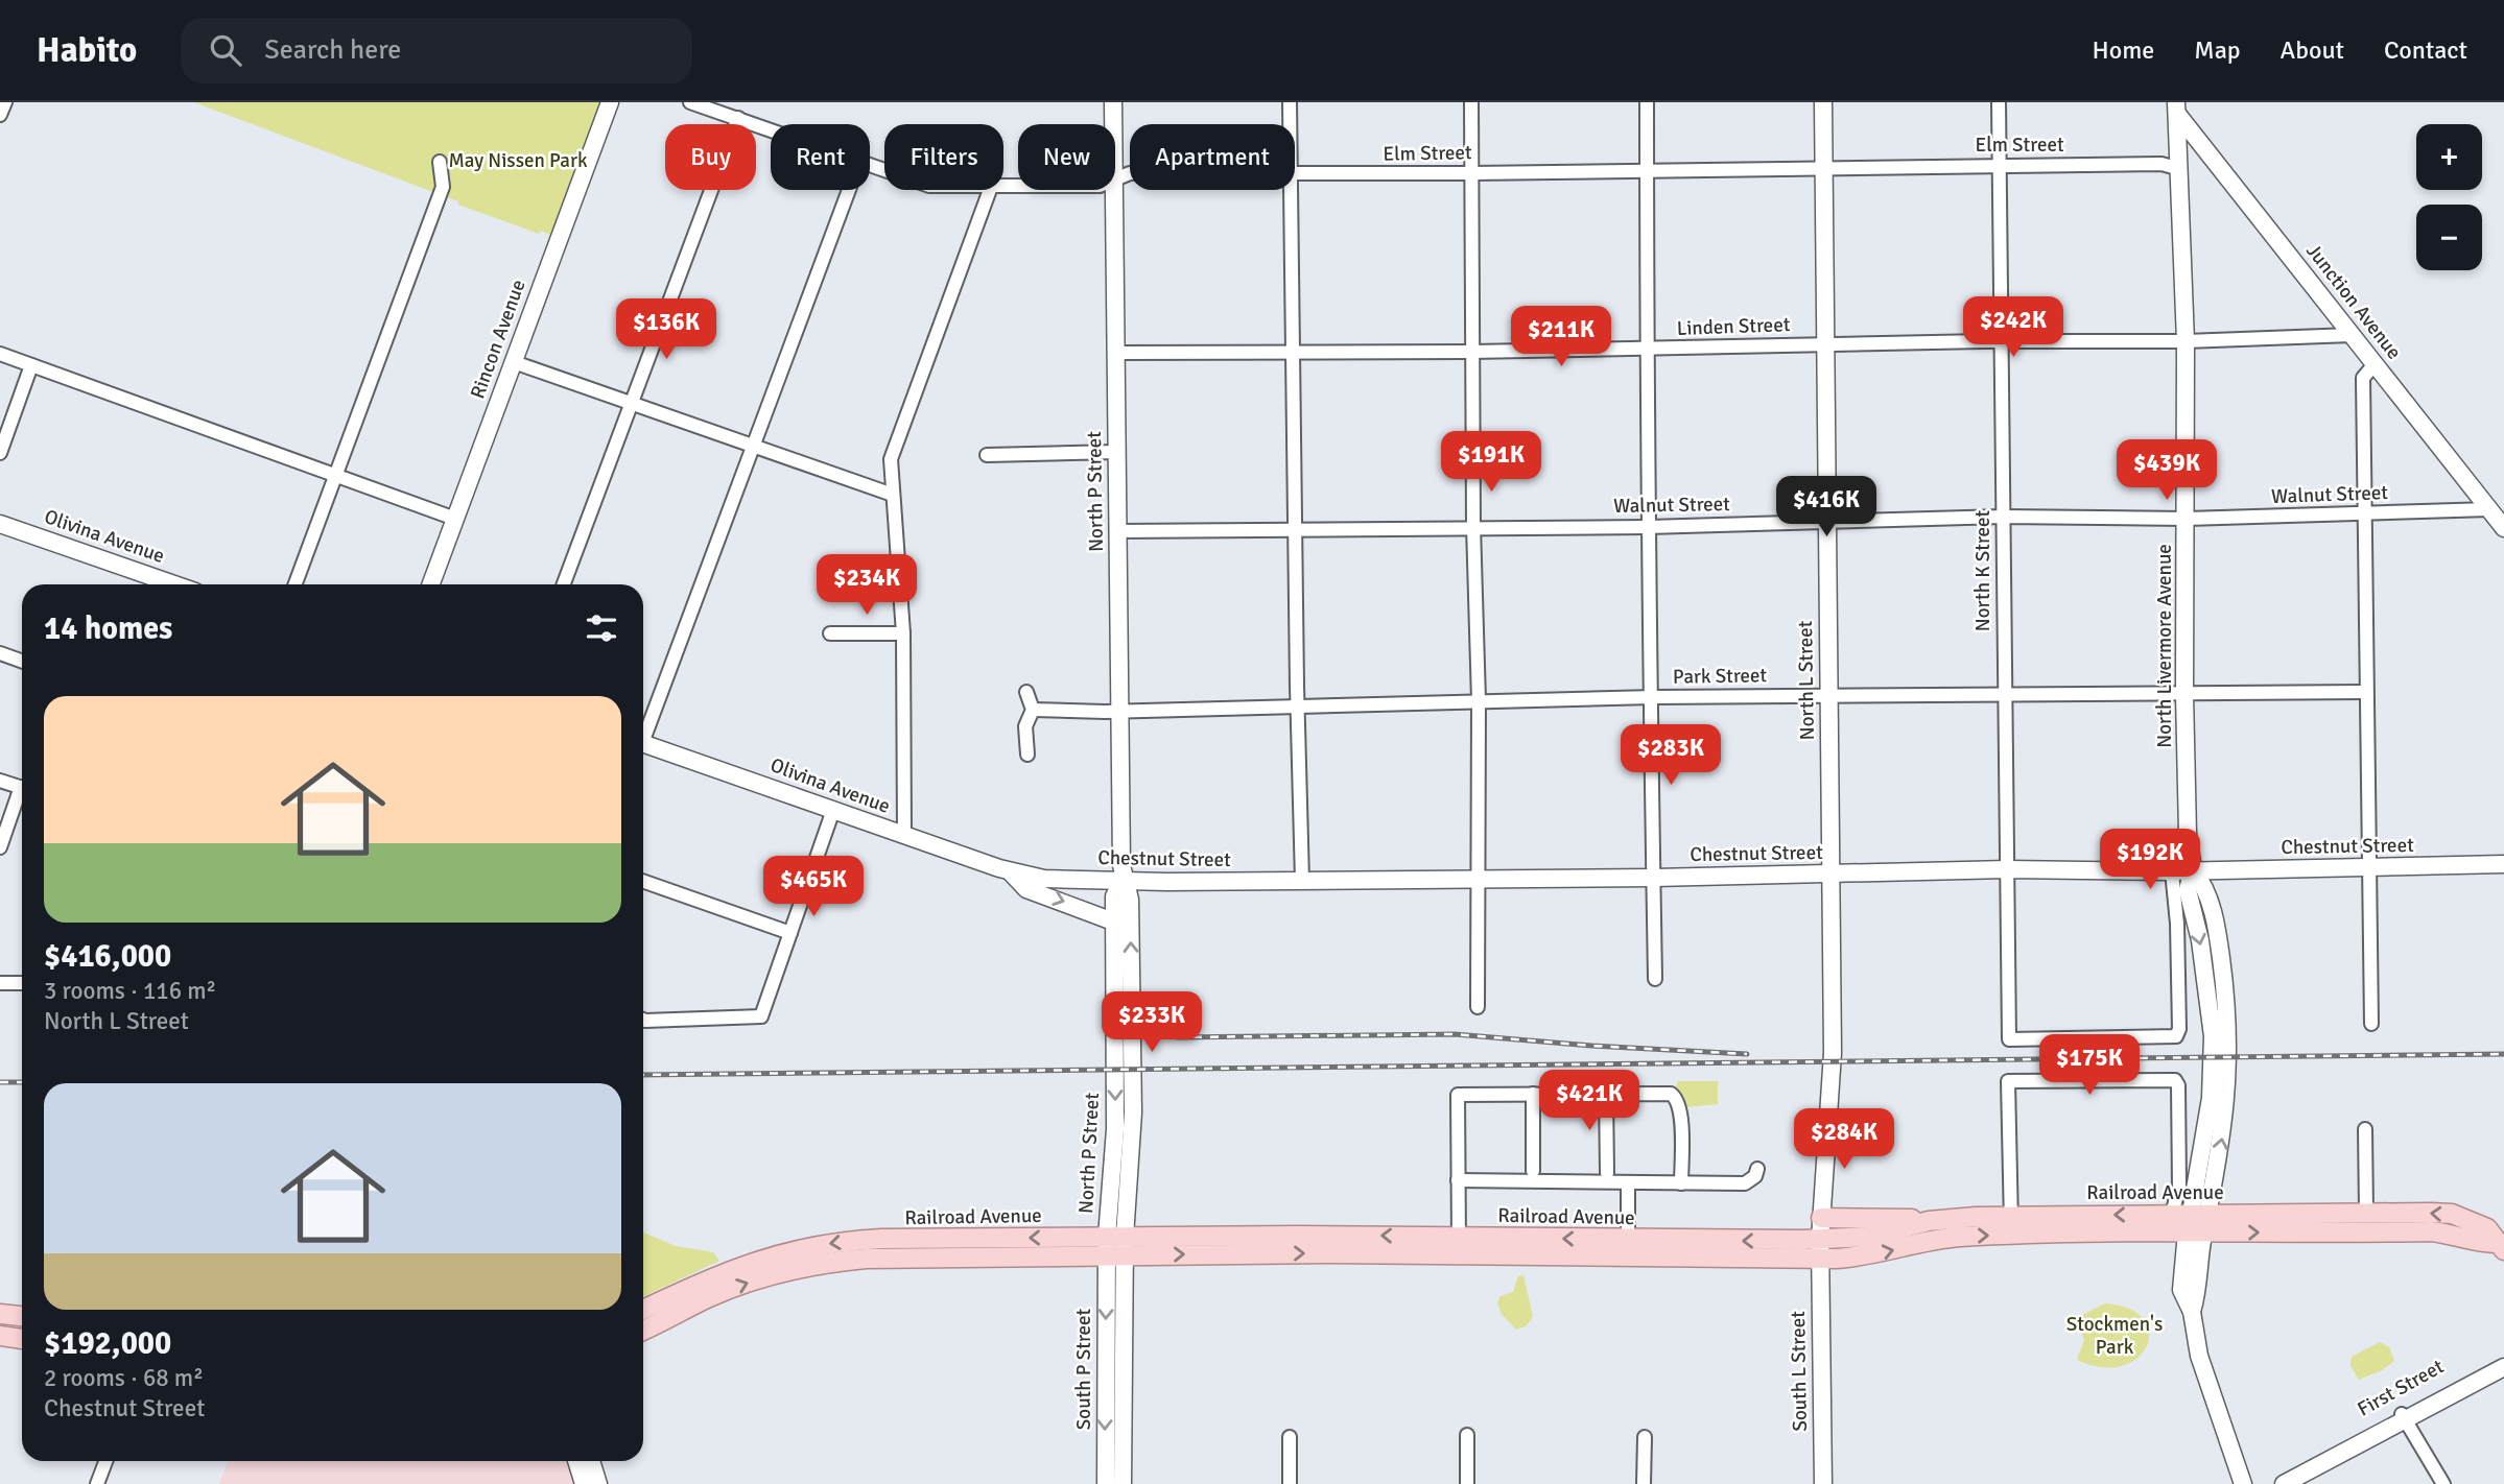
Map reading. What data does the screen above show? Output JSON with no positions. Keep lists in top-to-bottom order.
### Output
{
  "streets": {
    "main road": ["Railroad Avenue"],
    "street": [
      "Elm Street",
      "Junction Avenue",
      "Linden Street",
      "Rincon Avenue",
      "North P Street",
      "Walnut Street",
      "Olivina Avenue",
      "North K Street",
      "North Livermore Avenue",
      "Park Street",
      "North L Street",
      "Chestnut Street",
      "South P Street",
      "South L Street",
      "First Street"
    ]
  },
  "crossings": [
    ["Elm Street", "North K Street"],
    ["Elm Street", "North Livermore Avenue"],
    ["Elm Street", "North L Street"],
    ["Junction Avenue", "Linden Street"],
    ["Junction Avenue", "Walnut Street"],
    ["Junction Avenue", "North Livermore Avenue"],
    ["Linden Street", "North P Street"],
    ["Linden Street", "North K Street"],
    ["Linden Street", "North Livermore Avenue"],
    ["Linden Street", "North L Street"],
    ["North P Street", "Walnut Street"],
    ["North P Street", "Park Street"],
    ["North P Street", "Chestnut Street"],
    ["North P Street", "Railroad Avenue"],
    ["North P Street", "South P Street"],
    ["Walnut Street", "North K Street"],
    ["Walnut Street", "North Livermore Avenue"],
    ["Walnut Street", "North L Street"],
    ["Olivina Avenue", "Chestnut Street"],
    ["North K Street", "Park Street"],
    ["North K Street", "Chestnut Street"],
    ["North Livermore Avenue", "Park Street"],
    ["North Livermore Avenue", "Chestnut Street"],
    ["North Livermore Avenue", "Railroad Avenue"],
    ["Park Street", "North L Street"],
    ["North L Street", "Chestnut Street"],
    ["North L Street", "Railroad Avenue"],
    ["North L Street", "South L Street"],
    ["Railroad Avenue", "South P Street"],
    ["Railroad Avenue", "South L Street"]
  ],
  "parks": ["May Nissen Park", "Stockmen's Park"],
  "page": {
    "header": "Habito",
    "search": "Search here",
    "nav": [
      "Home",
      "Map",
      "About",
      "Contact"
    ],
    "map_buttons": ["+", "−"],
    "chip": [
      "Buy",
      "Rent",
      "Filters",
      "New",
      "Apartment"
    ],
    "price": [
      "$242K",
      "$136K",
      "$211K",
      "$191K",
      "$439K",
      "$416K",
      "$234K",
      "$283K",
      "$192K",
      "$465K",
      "$233K",
      "$175K",
      "$421K",
      "$284K"
    ],
    "heading": "14 homes",
    "list": [
      {
        "name": "$416,000",
        "note": "3 rooms · 116 m² · North L Street"
      },
      {
        "name": "$192,000",
        "note": "2 rooms · 68 m² · Chestnut Street"
      }
    ]
  }
}
